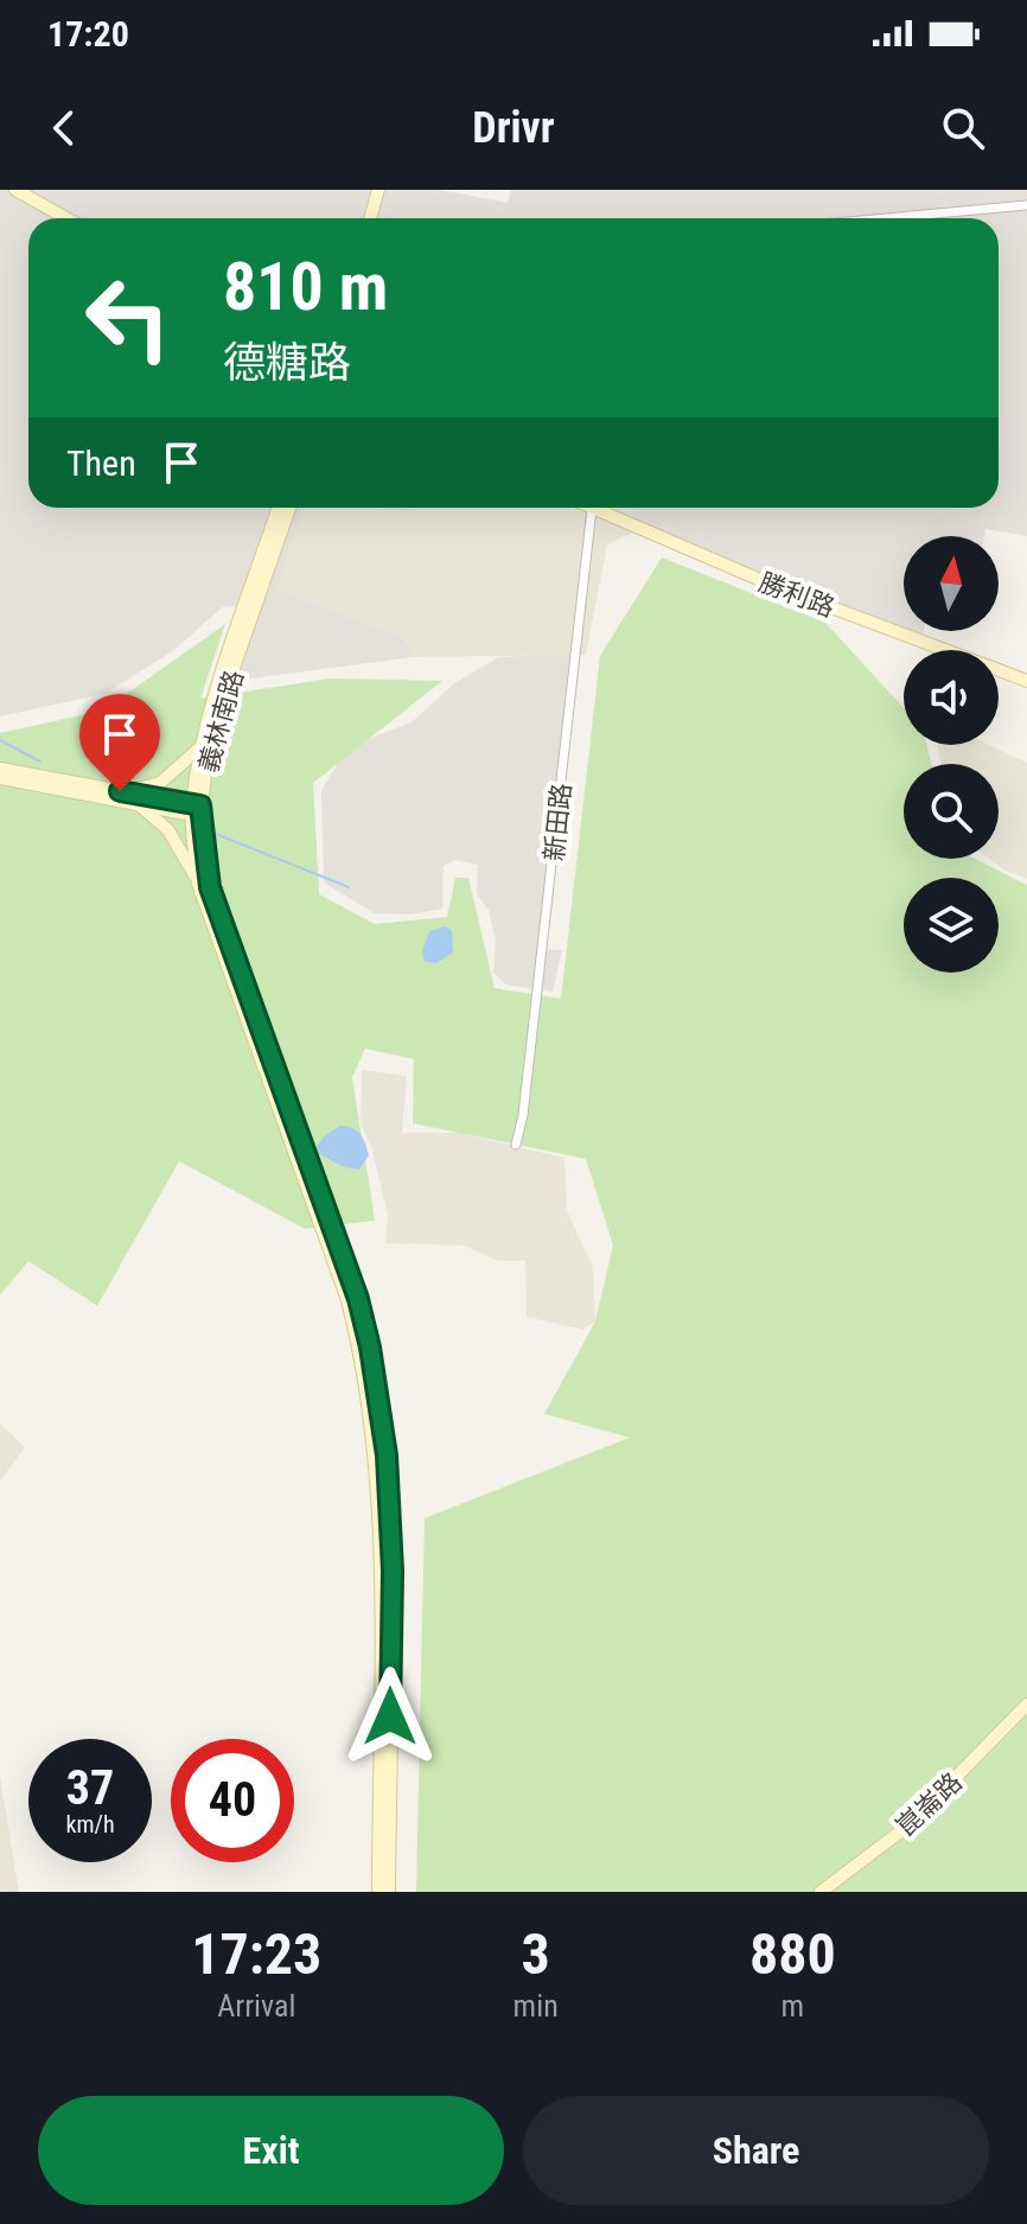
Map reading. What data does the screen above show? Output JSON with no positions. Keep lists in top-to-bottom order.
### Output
{
  "streets": {
    "street": [
      "勝利路",
      "義林南路",
      "新田路",
      "崑崙路"
    ]
  },
  "north": "top",
  "page": {
    "status": "17:20",
    "header": "Drivr",
    "turn": ["810 m", "德糖路"],
    "then": "Then",
    "speed": "37 km/h",
    "limit": "40",
    "eta": [
      "17:23",
      "Arrival",
      "3",
      "min",
      "880",
      "m"
    ],
    "buttons": ["Exit", "Share"]
  }
}
